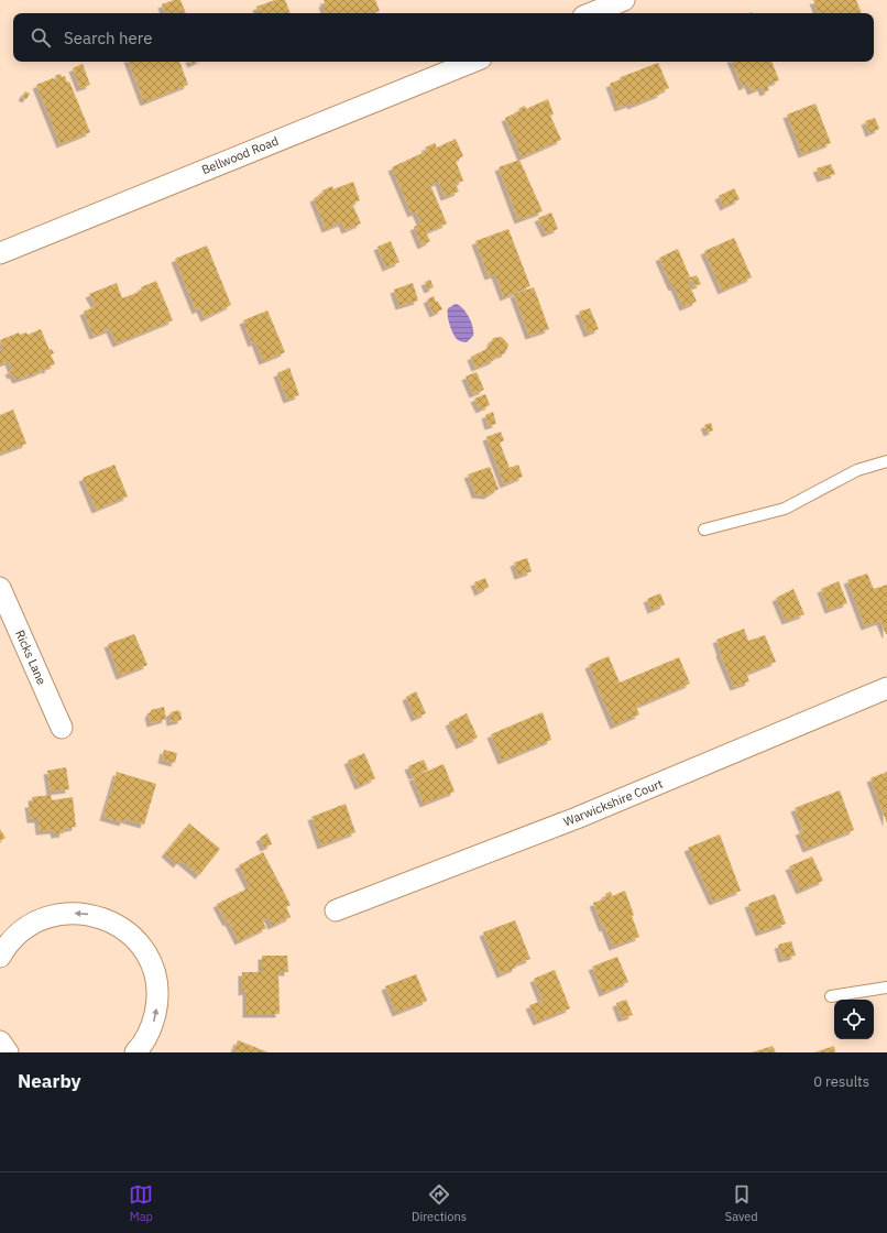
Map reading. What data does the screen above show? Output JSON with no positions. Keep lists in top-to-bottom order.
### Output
{
  "streets": {
    "street": ["Bellwood Road", "Ricks Lane", "Warwickshire Court"]
  },
  "page": {
    "search": "Search here",
    "heading": ["Nearby", "0 results"],
    "nav": ["Map", "Directions", "Saved"]
  }
}
